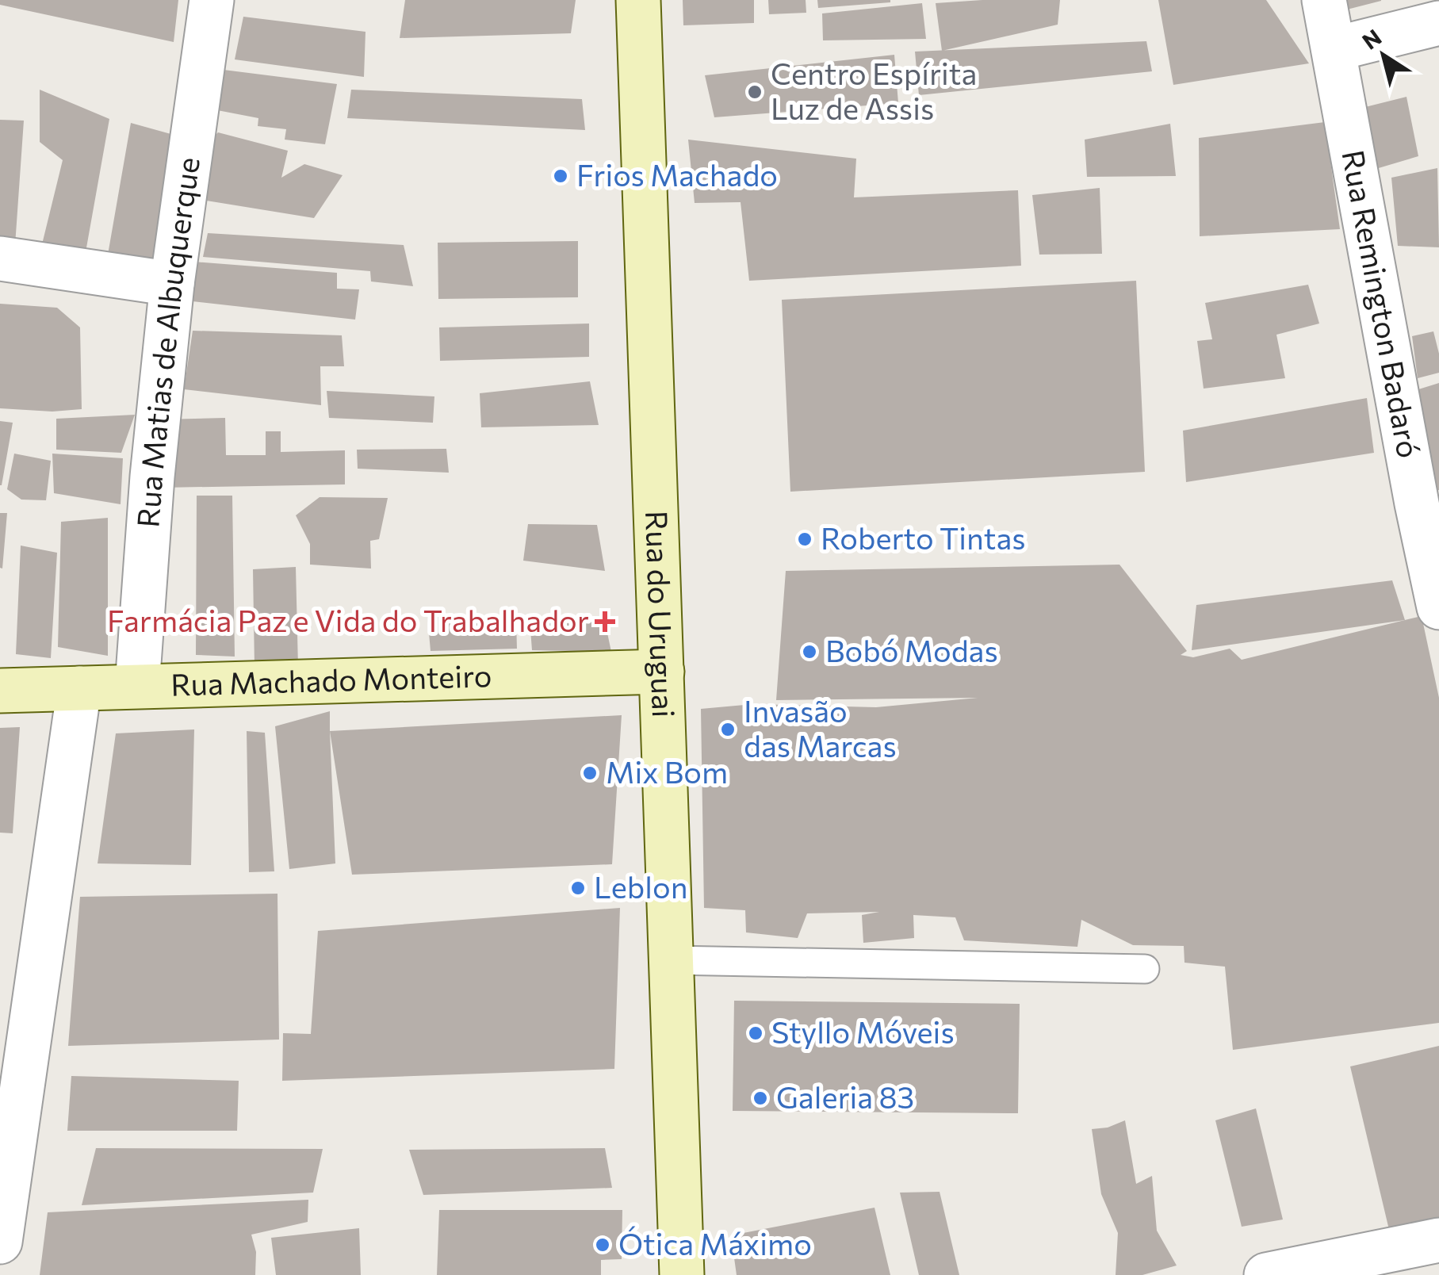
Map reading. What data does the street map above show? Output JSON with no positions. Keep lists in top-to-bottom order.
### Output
{
  "streets": {
    "street": [
      "Rua Remington Badaró",
      "Rua Matias de Albuquerque",
      "Rua do Uruguai",
      "Rua Machado Monteiro"
    ]
  },
  "crossings": [
    ["Rua Matias de Albuquerque", "Rua Machado Monteiro"],
    ["Rua do Uruguai", "Rua Machado Monteiro"]
  ],
  "places": {
    "other": [
      "Centro Espírita Luz de Assis",
      "Frios Machado",
      "Roberto Tintas",
      "Bobó Modas",
      "Invasão das Marcas",
      "Mix Bom",
      "Leblon",
      "Styllo Móveis",
      "Galeria 83",
      "Ótica Máximo"
    ],
    "health": ["Farmácia Paz e Vida do Trabalhador"]
  },
  "north": "top left"
}
